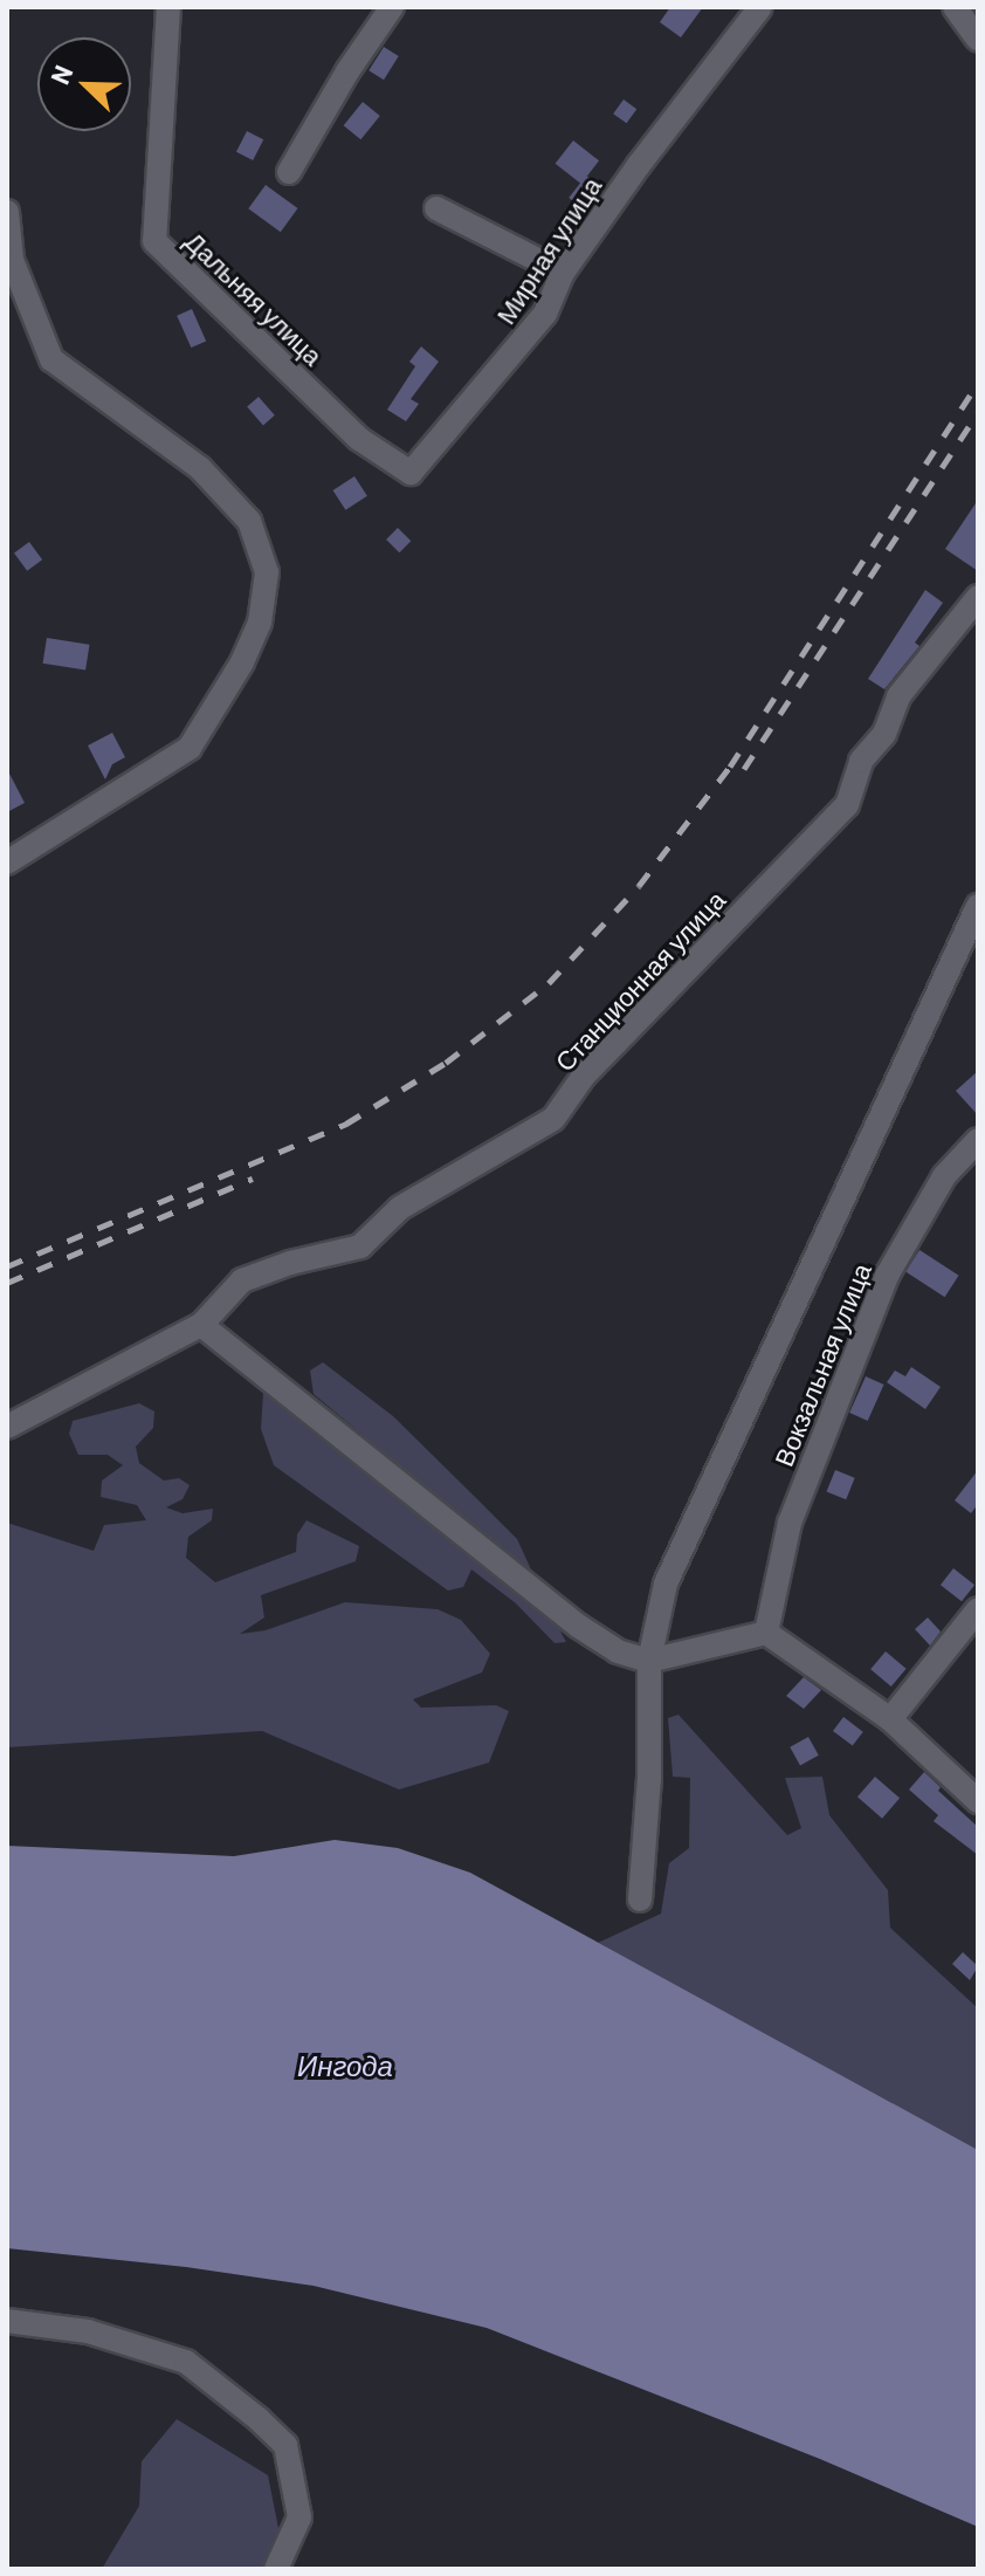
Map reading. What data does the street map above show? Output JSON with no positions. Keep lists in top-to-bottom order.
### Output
{
  "streets": {
    "street": [
      "Мирная улица",
      "Дальняя улица",
      "Станционная улица",
      "Вокзальная улица"
    ]
  },
  "crossings": [
    ["Мирная улица", "Дальняя улица"]
  ],
  "water": ["Ингода"],
  "north": "top left"
}
